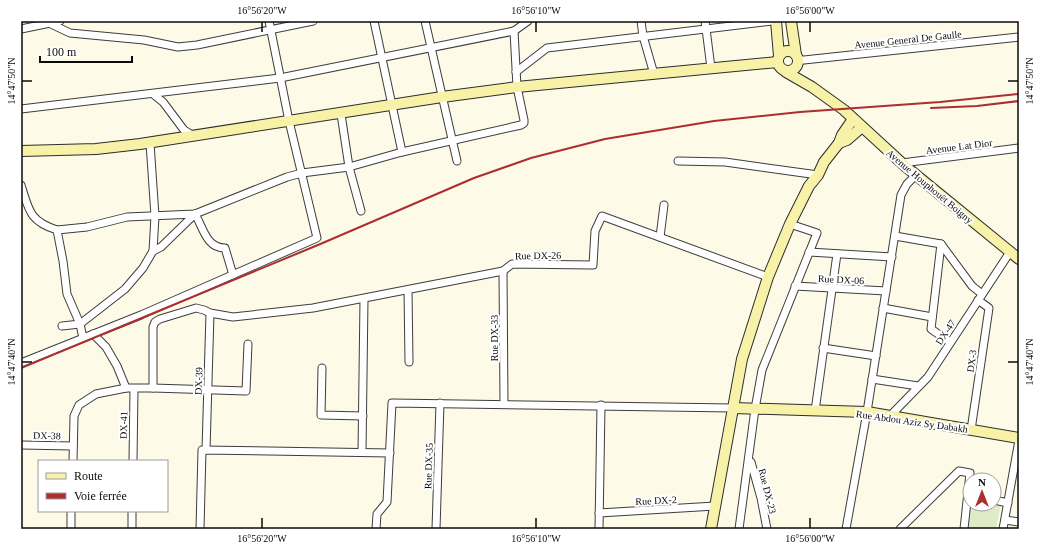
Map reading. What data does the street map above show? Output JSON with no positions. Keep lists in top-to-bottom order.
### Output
{
  "streets": {
    "street": [
      "Avenue General De Gaulle",
      "Avenue Lat Dior",
      "Avenue Houphouët Boigny",
      "Rue DX-26",
      "Rue DX-06",
      "DX-47",
      "Rue DX-33",
      "DX-3",
      "DX-39",
      "Rue Abdou Aziz Sy Dabakh",
      "DX-41",
      "DX-38",
      "Rue DX-35",
      "Rue DX-23",
      "Rue DX-2"
    ]
  },
  "crossings": [
    ["Avenue General De Gaulle", "Avenue Houphouët Boigny"],
    ["Avenue Lat Dior", "Avenue Houphouët Boigny"],
    ["Avenue Houphouët Boigny", "DX-47"],
    ["Rue DX-26", "Rue DX-33"],
    ["Rue DX-26", "DX-39"],
    ["DX-47", "DX-3"],
    ["DX-47", "Rue Abdou Aziz Sy Dabakh"],
    ["DX-3", "Rue Abdou Aziz Sy Dabakh"]
  ],
  "legend": ["Route", "Voie ferrée"],
  "scale_bar": "100 m",
  "north": "top",
  "coordinates": [
    "16°56'20\"W",
    "16°56'10\"W",
    "16°56'00\"W",
    "14°47'50\"N",
    "14°47'40\"N"
  ]
}
